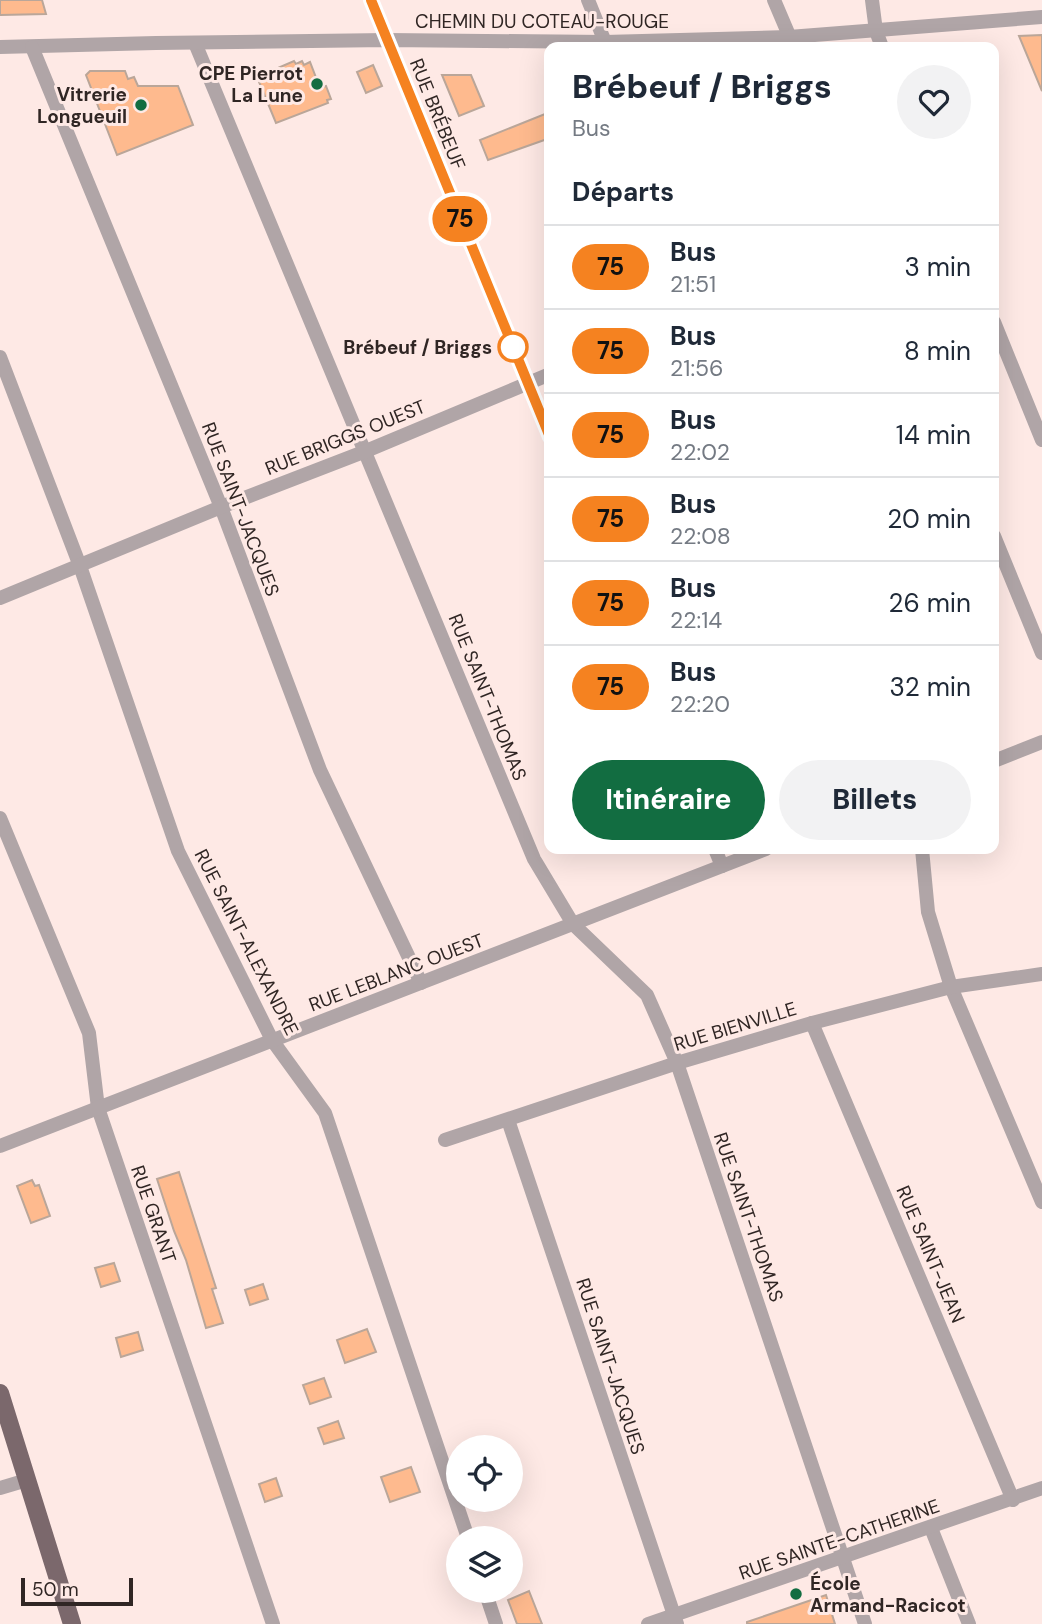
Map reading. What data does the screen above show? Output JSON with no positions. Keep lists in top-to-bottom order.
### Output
{
  "streets": {
    "street": [
      "CHEMIN DU COTEAU-ROUGE",
      "RUE BRÉBEUF",
      "RUE BRIGGS OUEST",
      "RUE SAINT-JACQUES",
      "RUE SAINT-THOMAS",
      "RUE SAINT-ALEXANDRE",
      "RUE LEBLANC OUEST",
      "RUE BIENVILLE",
      "RUE GRANT",
      "RUE SAINT-JEAN",
      "RUE SAINTE-CATHERINE"
    ]
  },
  "crossings": [
    ["CHEMIN DU COTEAU-ROUGE", "RUE BRÉBEUF"],
    ["CHEMIN DU COTEAU-ROUGE", "RUE SAINT-JACQUES"],
    ["CHEMIN DU COTEAU-ROUGE", "RUE SAINT-THOMAS"],
    ["RUE BRÉBEUF", "RUE BRIGGS OUEST"],
    ["RUE BRIGGS OUEST", "RUE SAINT-JACQUES"],
    ["RUE BRIGGS OUEST", "RUE SAINT-THOMAS"],
    ["RUE BRIGGS OUEST", "RUE SAINT-ALEXANDRE"],
    ["RUE SAINT-JACQUES", "RUE LEBLANC OUEST"],
    ["RUE SAINT-JACQUES", "RUE BIENVILLE"],
    ["RUE SAINT-JACQUES", "RUE SAINTE-CATHERINE"],
    ["RUE SAINT-THOMAS", "RUE LEBLANC OUEST"],
    ["RUE SAINT-THOMAS", "RUE BIENVILLE"],
    ["RUE SAINT-THOMAS", "RUE SAINTE-CATHERINE"],
    ["RUE SAINT-ALEXANDRE", "RUE LEBLANC OUEST"],
    ["RUE LEBLANC OUEST", "RUE GRANT"],
    ["RUE BIENVILLE", "RUE SAINT-JEAN"],
    ["RUE SAINT-JEAN", "RUE SAINTE-CATHERINE"]
  ],
  "places": [
    "CPE Pierrot La Lune",
    "Vitrerie Longueuil",
    "Brébeuf / Briggs",
    "École Armand-Racicot"
  ],
  "lines": ["bus line 75"],
  "scale_bar": "50 m",
  "page": {
    "on_map": "75",
    "heading": [
      ["Brébeuf / Briggs", "Bus"],
      "Départs"
    ],
    "list": [
      {
        "mark": "75",
        "name": "Bus",
        "note": "21:51",
        "value": "3 min"
      },
      {
        "mark": "75",
        "name": "Bus",
        "note": "21:56",
        "value": "8 min"
      },
      {
        "mark": "75",
        "name": "Bus",
        "note": "22:02",
        "value": "14 min"
      },
      {
        "mark": "75",
        "name": "Bus",
        "note": "22:08",
        "value": "20 min"
      },
      {
        "mark": "75",
        "name": "Bus",
        "note": "22:14",
        "value": "26 min"
      },
      {
        "mark": "75",
        "name": "Bus",
        "note": "22:20",
        "value": "32 min"
      }
    ],
    "buttons": ["Itinéraire", "Billets"],
    "scale": "50 m"
  }
}
